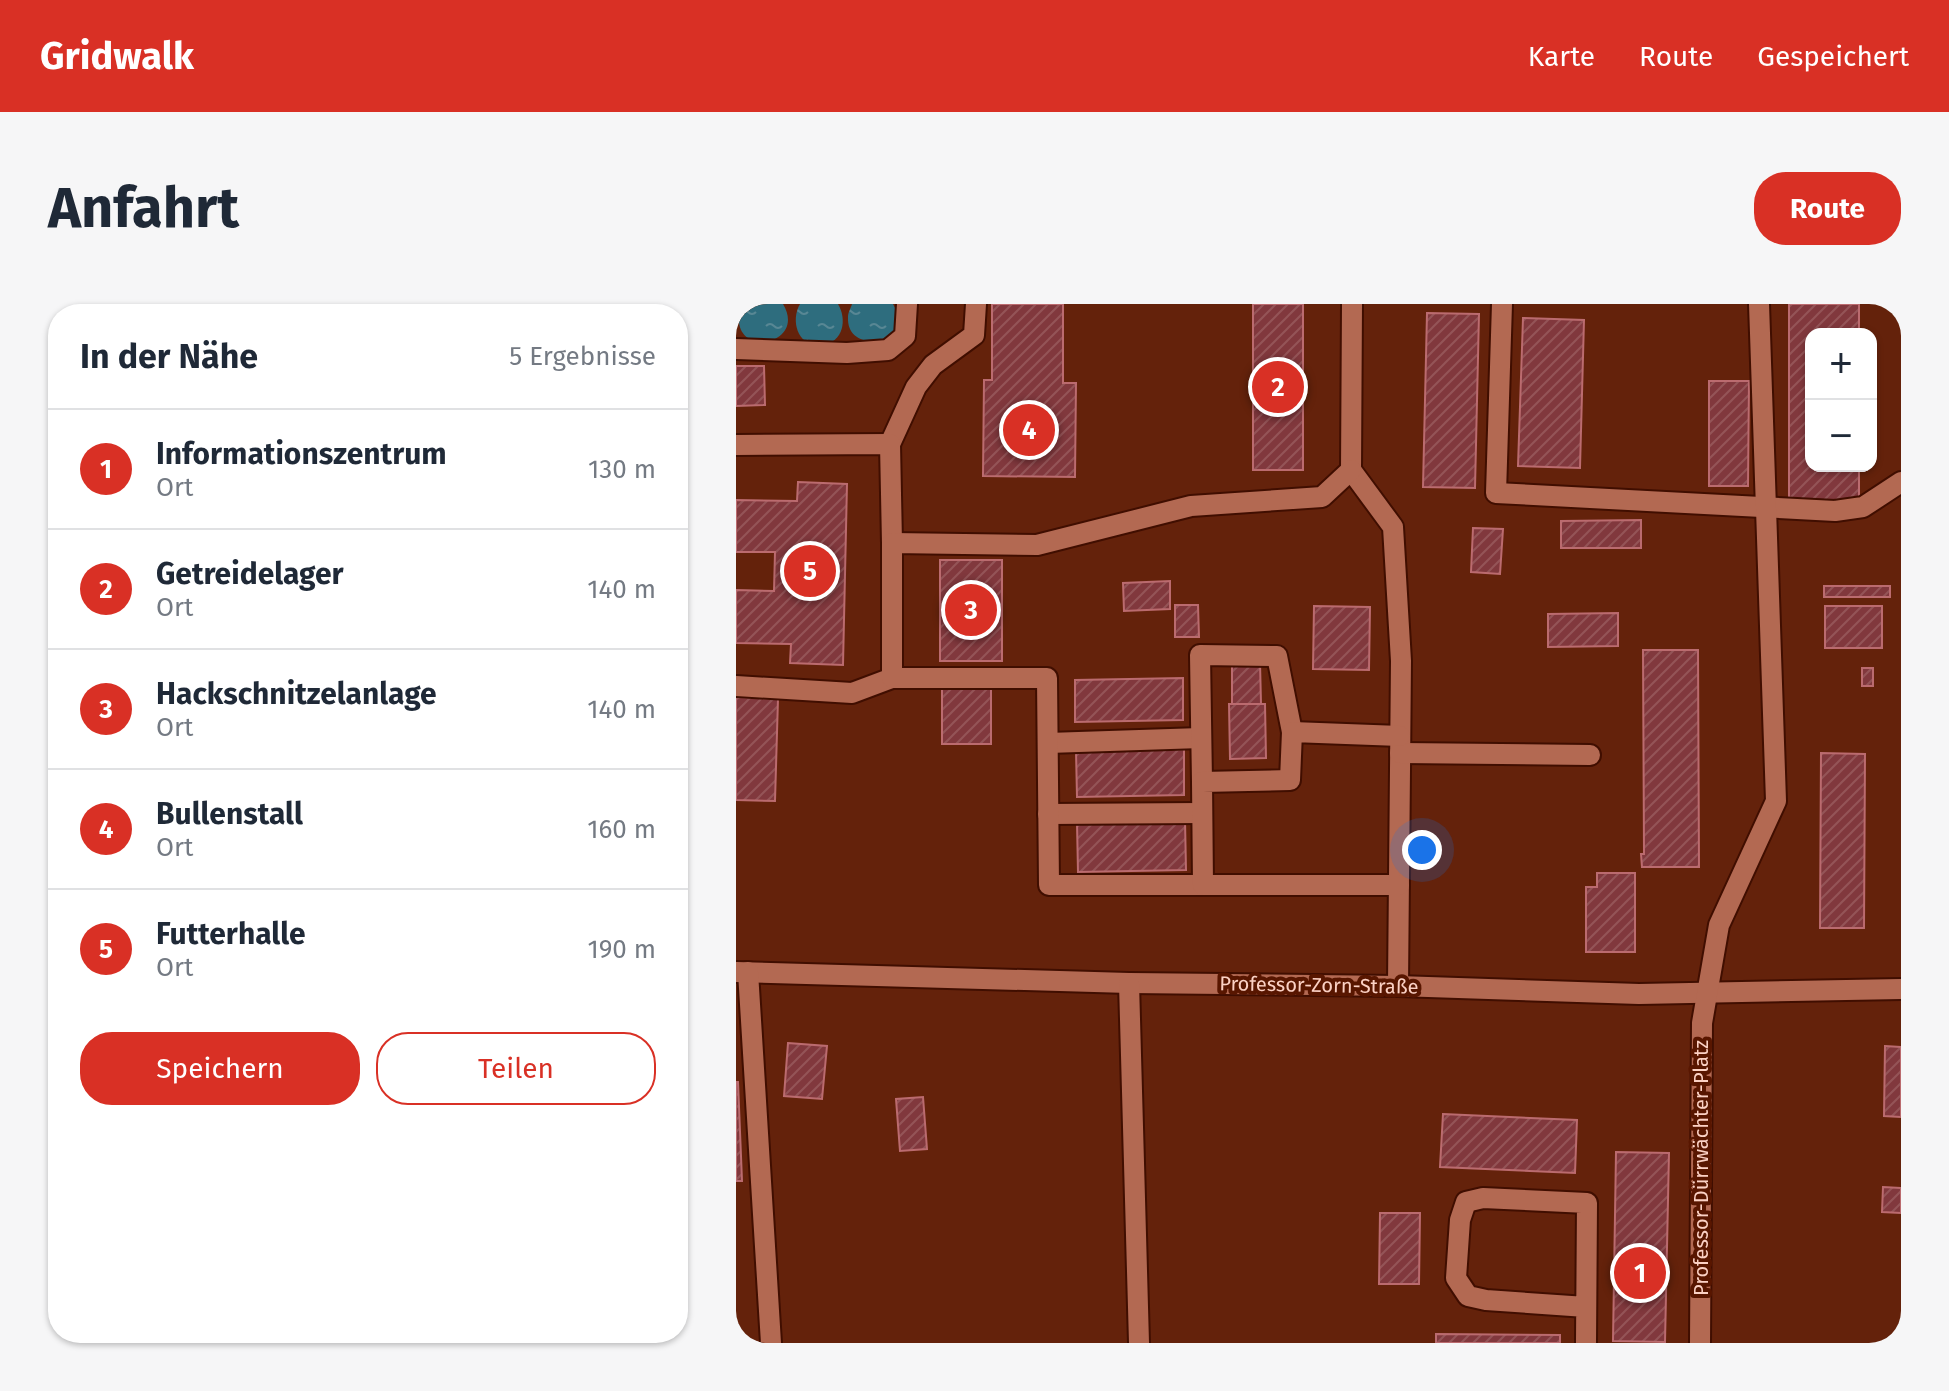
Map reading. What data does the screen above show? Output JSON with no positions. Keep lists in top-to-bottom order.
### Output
{
  "streets": {
    "street": ["Professor-Zorn-Straße", "Professor-Dürrwächter-Platz"]
  },
  "crossings": [
    ["Professor-Zorn-Straße", "Professor-Dürrwächter-Platz"]
  ],
  "page": {
    "header": "Gridwalk",
    "nav": ["Karte", "Route", "Gespeichert"],
    "buttons": [
      "Route",
      ["Speichern", "Teilen"]
    ],
    "title": "Anfahrt",
    "heading": ["In der Nähe", "5 Ergebnisse"],
    "map_buttons": ["+", "−"],
    "pins": [
      "2",
      "4",
      "5",
      "3",
      "1"
    ],
    "list": [
      {
        "mark": "1",
        "name": "Informationszentrum",
        "note": "Ort",
        "value": "130 m"
      },
      {
        "mark": "2",
        "name": "Getreidelager",
        "note": "Ort",
        "value": "140 m"
      },
      {
        "mark": "3",
        "name": "Hackschnitzelanlage",
        "note": "Ort",
        "value": "140 m"
      },
      {
        "mark": "4",
        "name": "Bullenstall",
        "note": "Ort",
        "value": "160 m"
      },
      {
        "mark": "5",
        "name": "Futterhalle",
        "note": "Ort",
        "value": "190 m"
      }
    ]
  }
}
